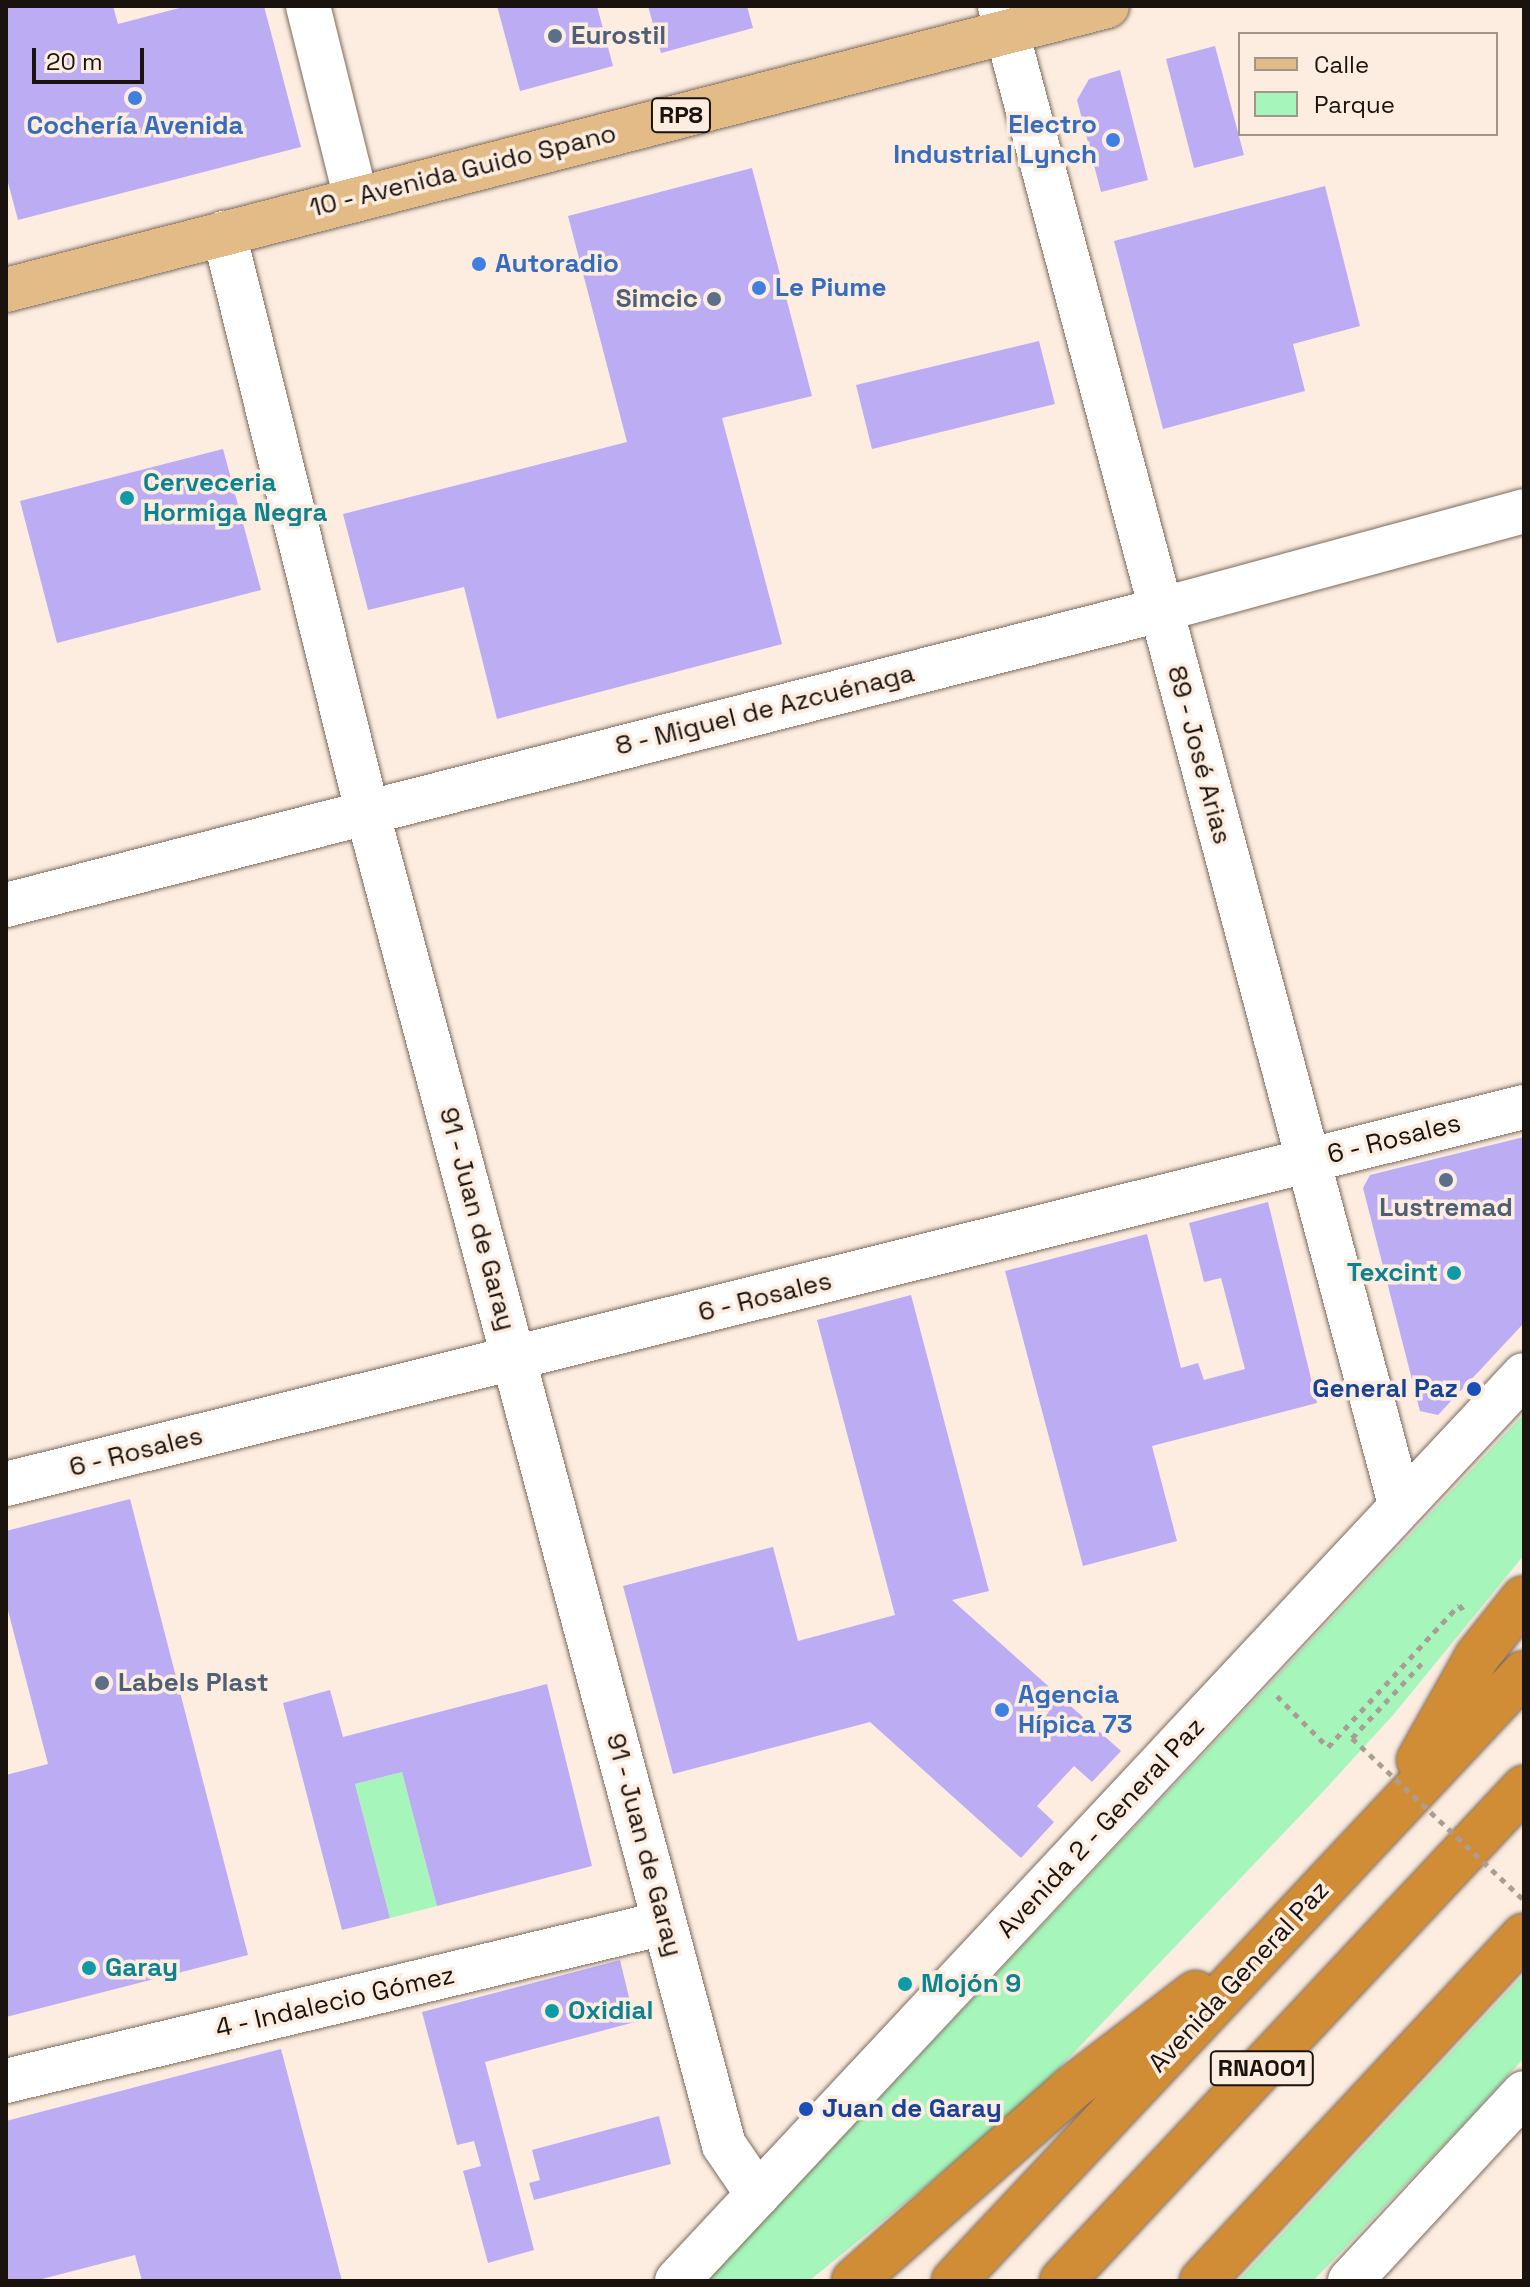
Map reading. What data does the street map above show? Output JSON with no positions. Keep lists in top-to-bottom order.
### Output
{
  "streets": {
    "highway": ["Avenida General Paz", "RNA001"],
    "main road": ["RP8", "10 - Avenida Guido Spano"],
    "street": [
      "8 - Miguel de Azcuénaga",
      "89 - José Arias",
      "6 - Rosales",
      "91 - Juan de Garay",
      "Avenida 2 - General Paz",
      "4 - Indalecio Gómez"
    ]
  },
  "crossings": [
    ["10 - Avenida Guido Spano", "89 - José Arias"],
    ["10 - Avenida Guido Spano", "91 - Juan de Garay"],
    ["8 - Miguel de Azcuénaga", "89 - José Arias"],
    ["8 - Miguel de Azcuénaga", "91 - Juan de Garay"],
    ["89 - José Arias", "6 - Rosales"],
    ["89 - José Arias", "Avenida 2 - General Paz"],
    ["6 - Rosales", "91 - Juan de Garay"],
    ["91 - Juan de Garay", "Avenida 2 - General Paz"],
    ["91 - Juan de Garay", "4 - Indalecio Gómez"]
  ],
  "places": [
    "Eurostil",
    "Cochería Avenida",
    "Electro Industrial Lynch",
    "Autoradio",
    "Le Piume",
    "Simcic",
    "Cerveceria Hormiga Negra",
    "Lustremad",
    "Texcint",
    "General Paz",
    "Labels Plast",
    "Agencia Hípica 73",
    "Garay",
    "Mojón 9",
    "Oxidial",
    "Juan de Garay"
  ],
  "legend": ["Calle", "Parque"],
  "scale_bar": "20 m"
}
